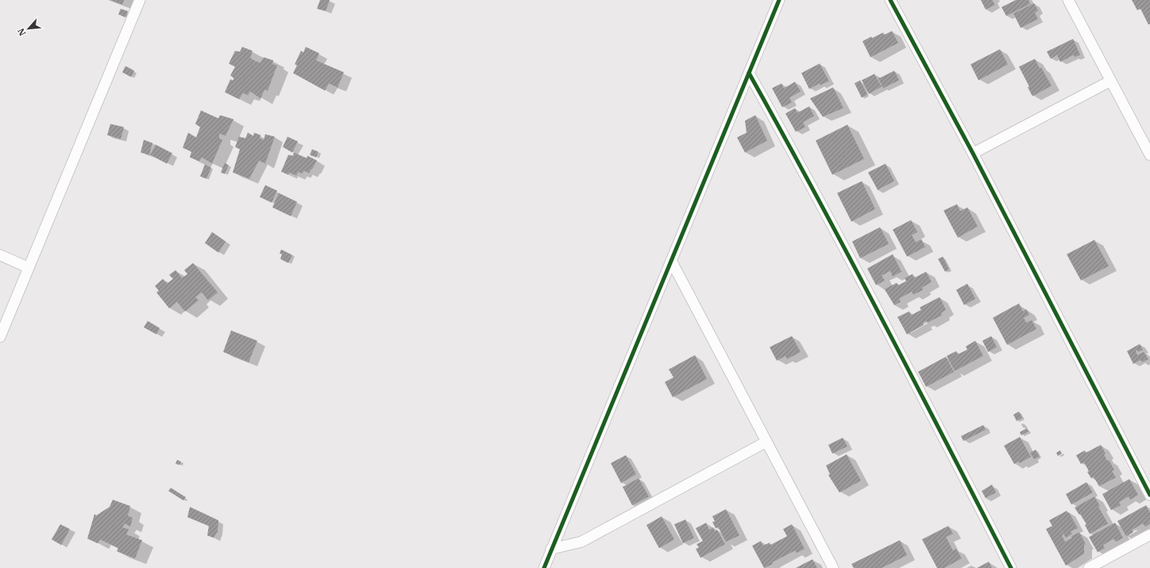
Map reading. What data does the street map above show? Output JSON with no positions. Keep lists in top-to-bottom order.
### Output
{
  "north": "bottom left"
}
